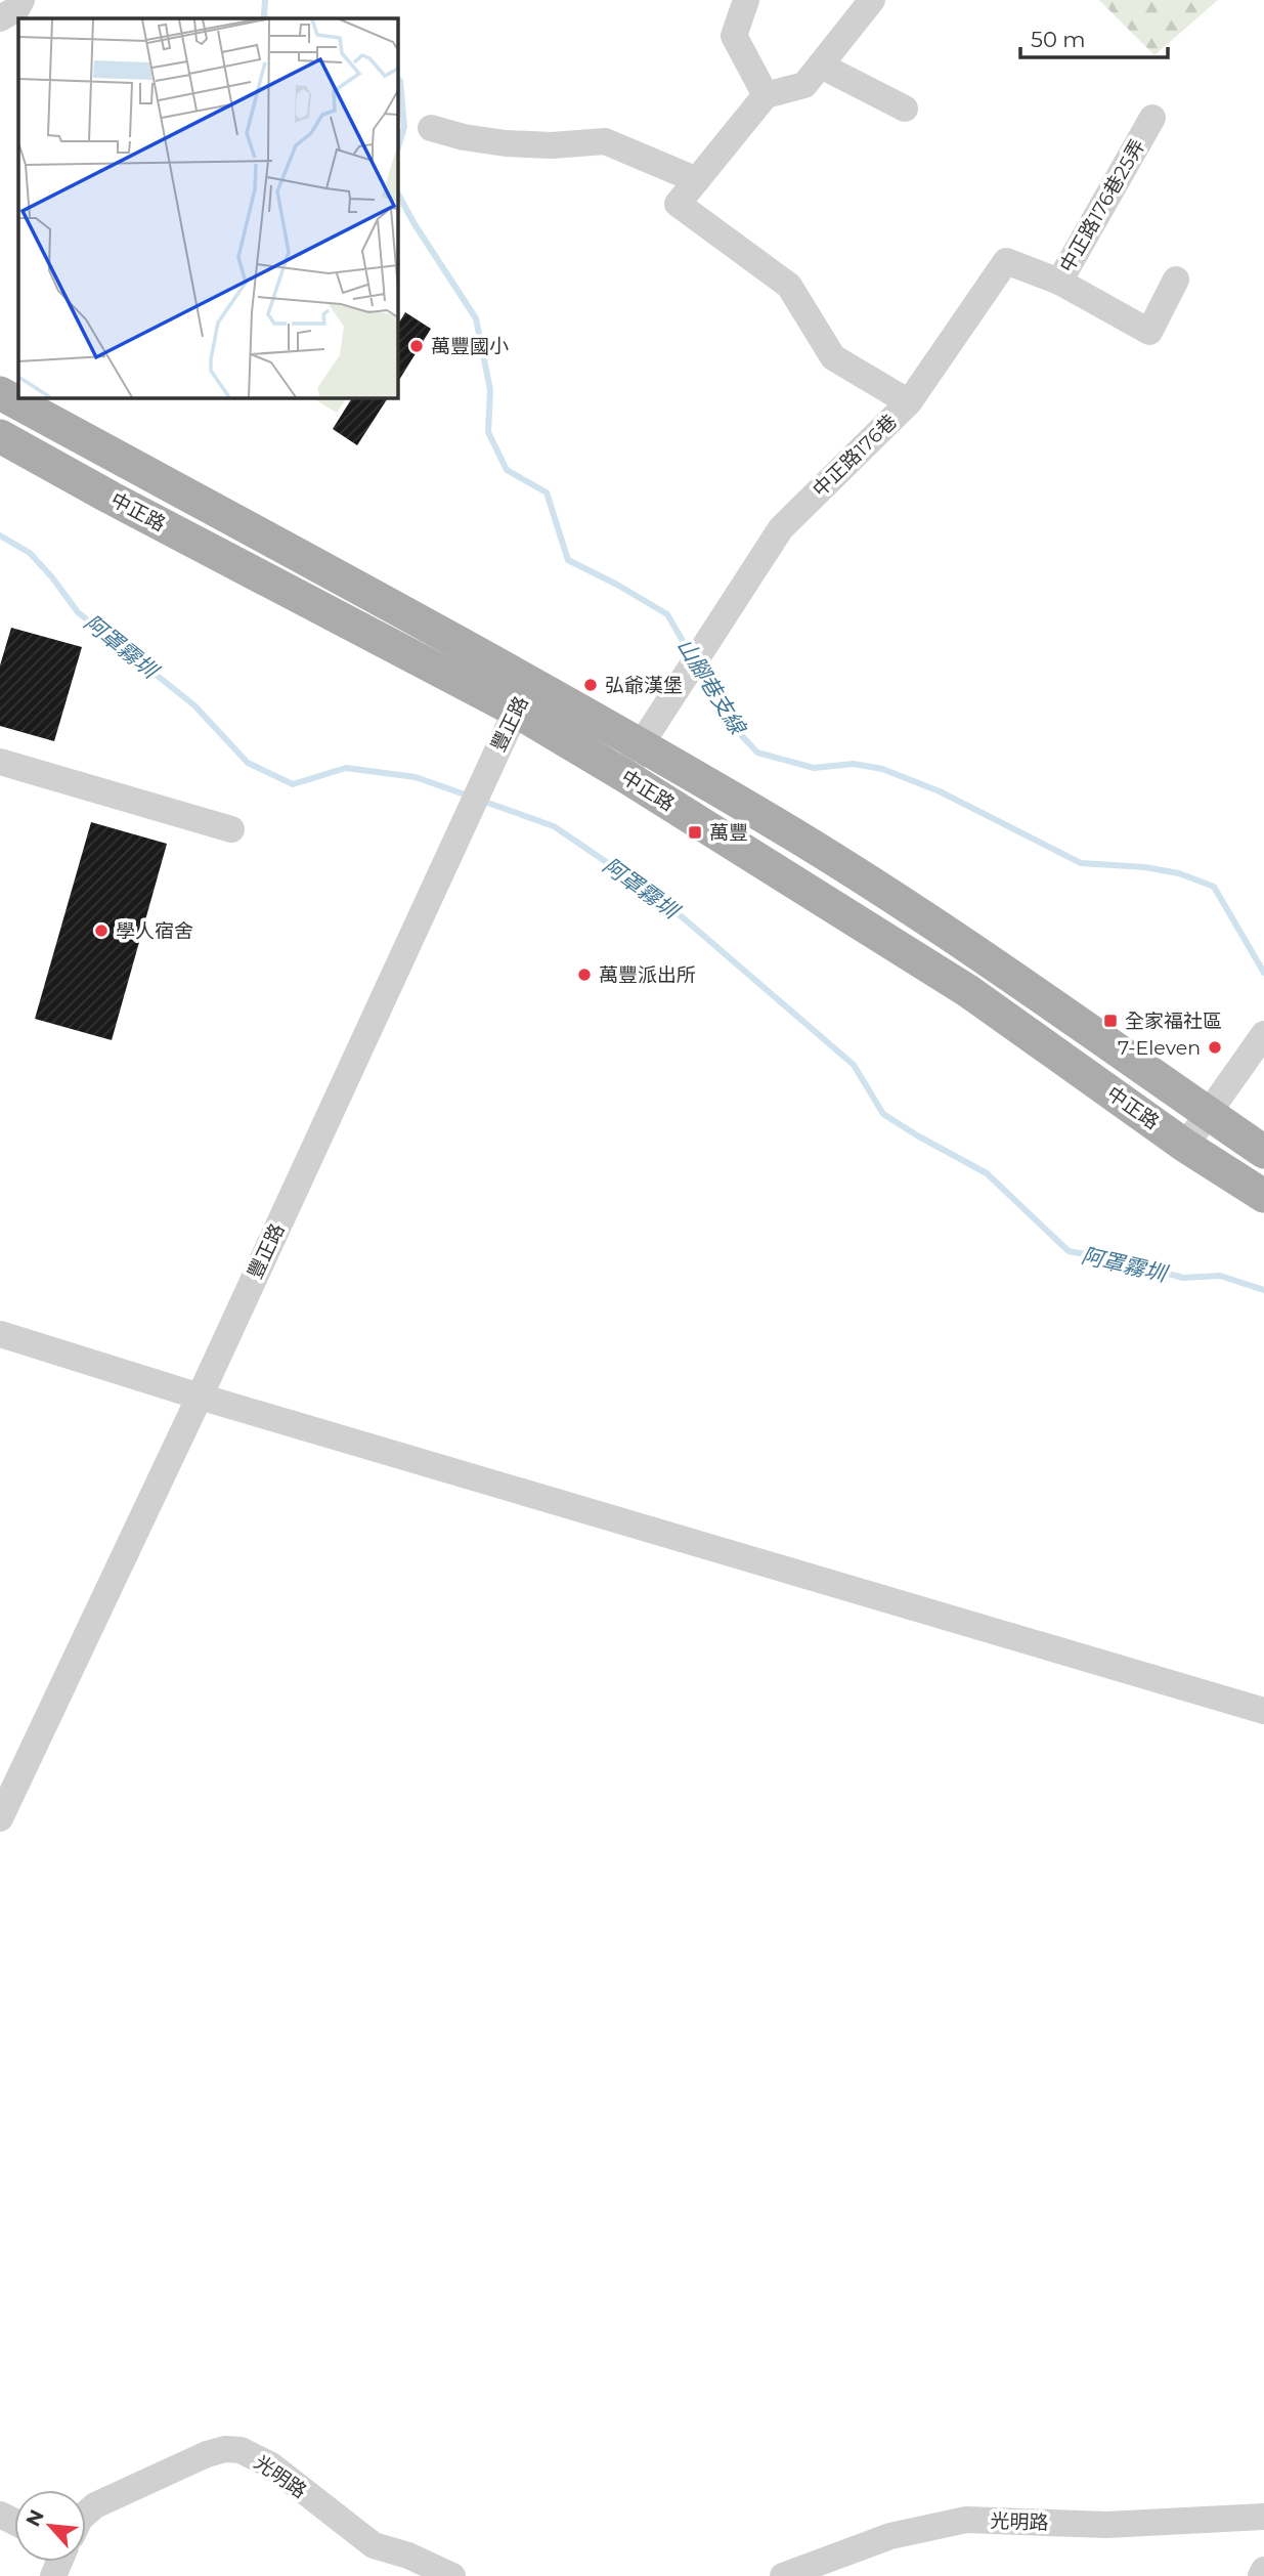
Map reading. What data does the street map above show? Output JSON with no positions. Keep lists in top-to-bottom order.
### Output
{
  "streets": {
    "main road": ["中正路"],
    "street": [
      "中正路176巷25弄",
      "中正路176巷",
      "豐正路",
      "光明路"
    ]
  },
  "crossings": [
    ["中正路176巷25弄", "中正路176巷"],
    ["中正路176巷", "中正路"],
    ["中正路", "豐正路"]
  ],
  "water": ["阿罩霧圳", "山腳巷支線"],
  "places": {
    "other": [
      "萬豐國小",
      "弘爺漢堡",
      "學人宿舍",
      "萬豐派出所",
      "7-Eleven"
    ],
    "transit": ["萬豐", "全家福社區"]
  },
  "scale_bar": "50 m",
  "north": "top left"
}
